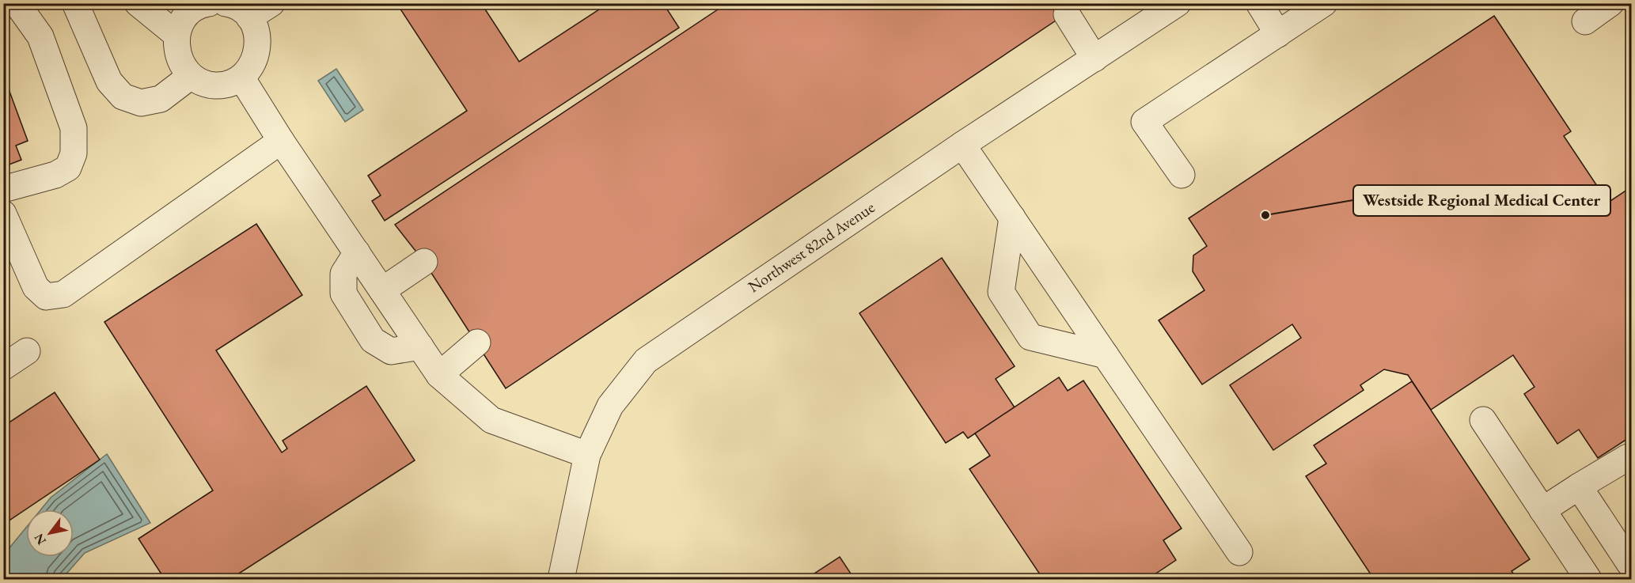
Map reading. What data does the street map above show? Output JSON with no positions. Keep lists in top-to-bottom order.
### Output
{
  "streets": {
    "street": ["Northwest 82nd Avenue"]
  },
  "places": ["Westside Regional Medical Center"],
  "north": "bottom left"
}
